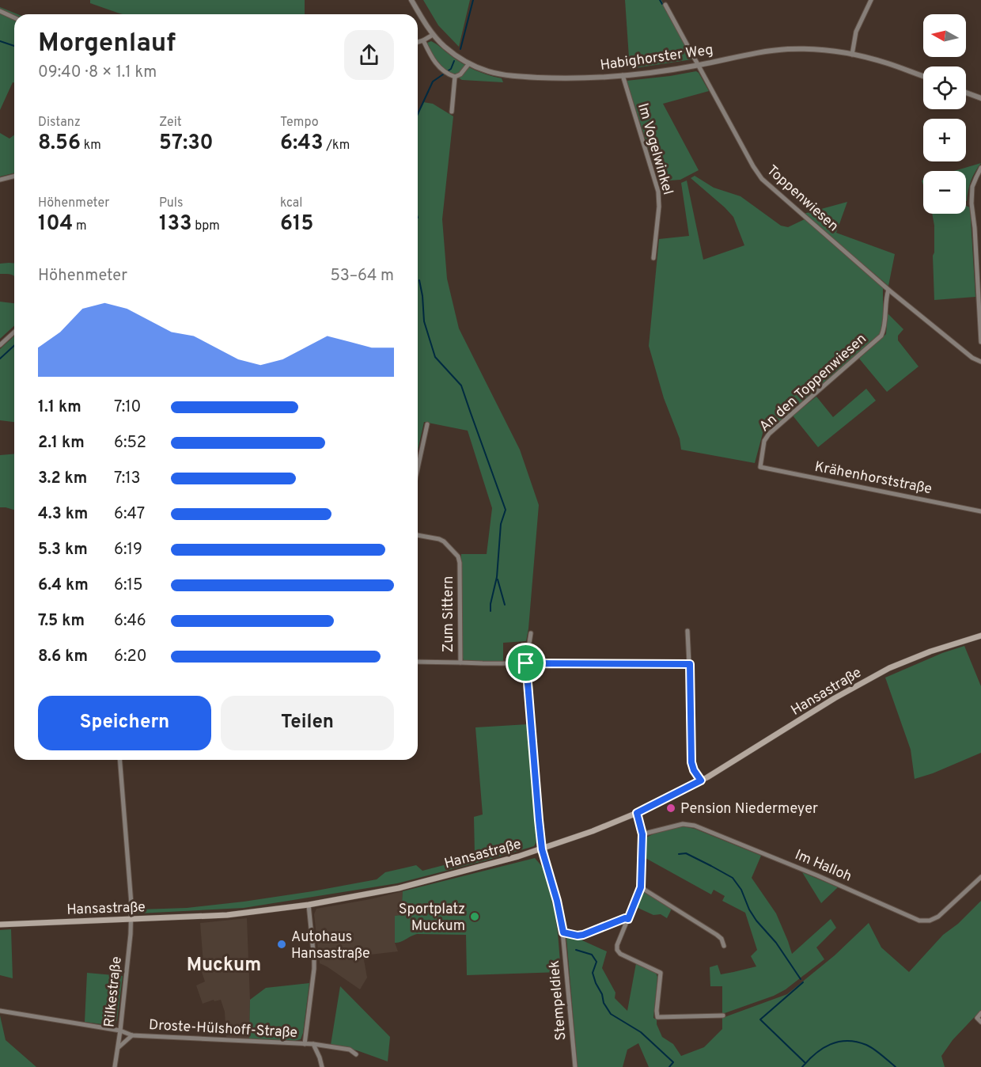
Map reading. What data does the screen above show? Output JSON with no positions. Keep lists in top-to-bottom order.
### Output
{
  "streets": {
    "main road": ["Hansastraße"],
    "street": [
      "Habighorster Weg",
      "Im Vogelwinkel",
      "Toppenwiesen",
      "An den Toppenwiesen",
      "Krähenhorststraße",
      "Zum Sittern",
      "Im Halloh",
      "Rilkestraße",
      "Stempeldiek",
      "Droste-Hülshoff-Straße"
    ]
  },
  "crossings": [
    ["Habighorster Weg", "Im Vogelwinkel"],
    ["Habighorster Weg", "Toppenwiesen"],
    ["Toppenwiesen", "An den Toppenwiesen"],
    ["An den Toppenwiesen", "Krähenhorststraße"],
    ["Zum Sittern", "Stempeldiek"],
    ["Hansastraße", "Rilkestraße"],
    ["Hansastraße", "Stempeldiek"],
    ["Rilkestraße", "Droste-Hülshoff-Straße"]
  ],
  "districts": ["Muckum"],
  "places": ["Pension Niedermeyer", "Sportplatz Muckum", "Autohaus Hansastraße"],
  "north": "left",
  "page": {
    "map_buttons": ["+", "−"],
    "heading": ["Morgenlauf", "09:40 · 8 × 1.1 km"],
    "stats": [
      ["Distanz", "8.56 km"],
      ["Zeit", "57:30"],
      ["Tempo", "6:43 /km"],
      ["Höhenmeter", "104 m"],
      ["Puls", "133 bpm"],
      ["kcal", "615"]
    ],
    "chart": ["Höhenmeter", "53–64 m"],
    "list": [
      {
        "name": "1.1 km",
        "note": "7:10"
      },
      {
        "name": "2.1 km",
        "note": "6:52"
      },
      {
        "name": "3.2 km",
        "note": "7:13"
      },
      {
        "name": "4.3 km",
        "note": "6:47"
      },
      {
        "name": "5.3 km",
        "note": "6:19"
      },
      {
        "name": "6.4 km",
        "note": "6:15"
      },
      {
        "name": "7.5 km",
        "note": "6:46"
      },
      {
        "name": "8.6 km",
        "note": "6:20"
      }
    ],
    "buttons": ["Speichern", "Teilen"]
  }
}
